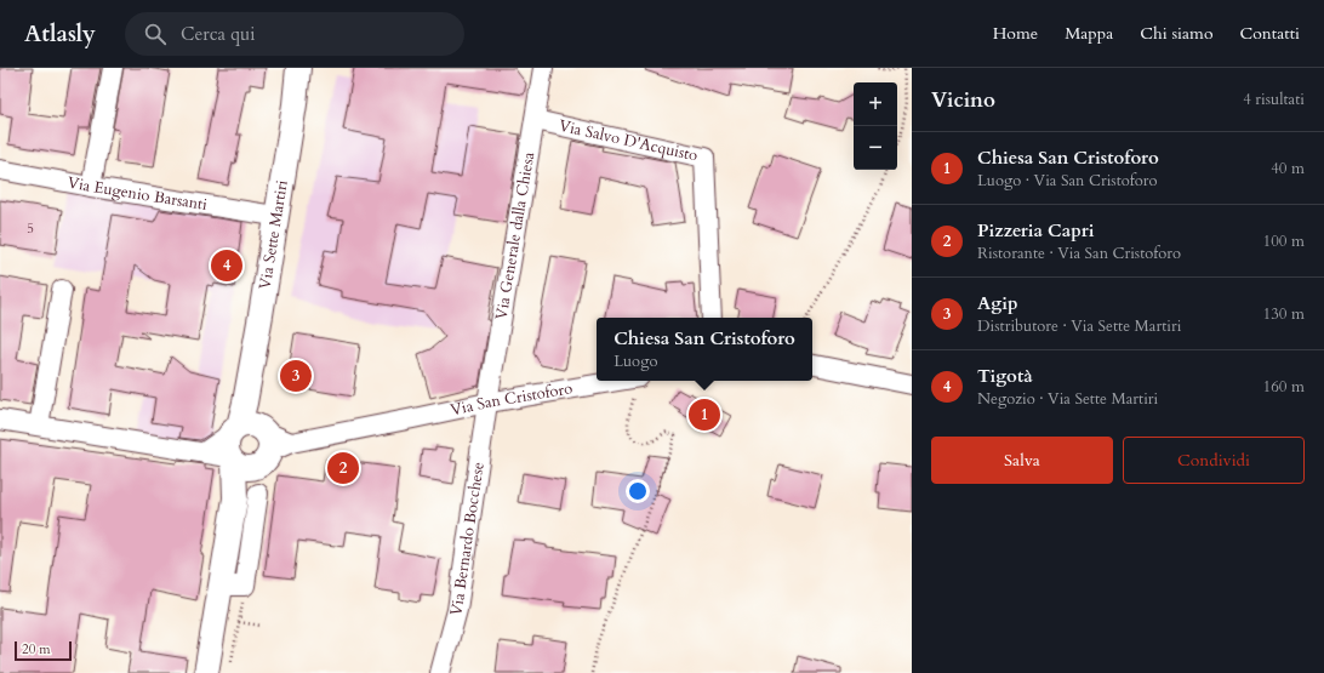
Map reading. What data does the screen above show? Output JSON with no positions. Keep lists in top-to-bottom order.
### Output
{
  "streets": {
    "main road": ["Via Sette Martiri"],
    "street": [
      "Via Salvo D'Acquisto",
      "Via Eugenio Barsanti",
      "Via Generale dalla Chiesa",
      "Via San Cristoforo",
      "Via Bernardo Bocchese"
    ]
  },
  "crossings": [
    ["Via Salvo D'Acquisto", "Via Generale dalla Chiesa"],
    ["Via Eugenio Barsanti", "Via Sette Martiri"],
    ["Via Sette Martiri", "Via San Cristoforo"],
    ["Via Generale dalla Chiesa", "Via San Cristoforo"],
    ["Via Generale dalla Chiesa", "Via Bernardo Bocchese"],
    ["Via San Cristoforo", "Via Bernardo Bocchese"]
  ],
  "house_numbers": ["5"],
  "scale_bar": "20 m",
  "page": {
    "header": "Atlasly",
    "search": "Cerca qui",
    "nav": [
      "Home",
      "Mappa",
      "Chi siamo",
      "Contatti"
    ],
    "heading": ["Vicino", "4 risultati"],
    "map_buttons": ["+", "−"],
    "list": [
      {
        "mark": "1",
        "name": "Chiesa San Cristoforo",
        "note": "Luogo · Via San Cristoforo",
        "value": "40 m"
      },
      {
        "mark": "2",
        "name": "Pizzeria Capri",
        "note": "Ristorante · Via San Cristoforo",
        "value": "100 m"
      },
      {
        "mark": "3",
        "name": "Agip",
        "note": "Distributore · Via Sette Martiri",
        "value": "130 m"
      },
      {
        "mark": "4",
        "name": "Tigotà",
        "note": "Negozio · Via Sette Martiri",
        "value": "160 m"
      }
    ],
    "pins": [
      "4",
      "3",
      "1",
      "2"
    ],
    "popup": ["Chiesa San Cristoforo", "Luogo"],
    "buttons": ["Salva", "Condividi"],
    "scale": "20 m"
  }
}
